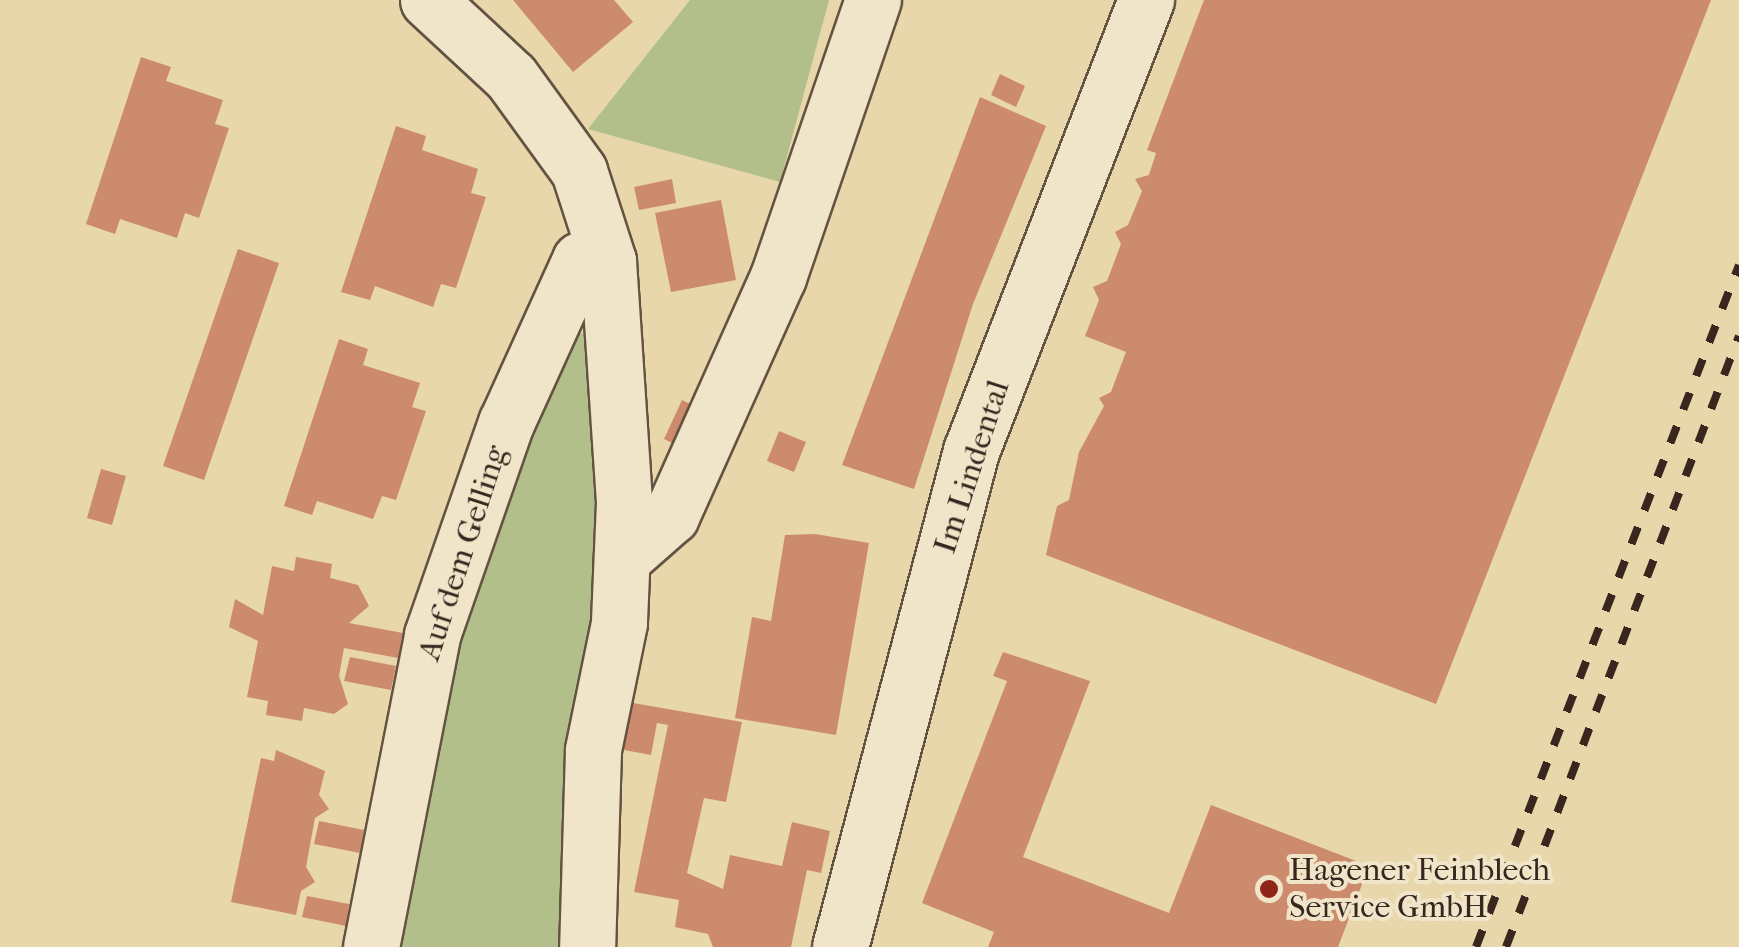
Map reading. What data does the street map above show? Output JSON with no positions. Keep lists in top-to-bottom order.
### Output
{
  "streets": {
    "street": ["Im Lindental", "Auf dem Gelling"]
  },
  "places": ["Hagener Feinblech Service GmbH"]
}
